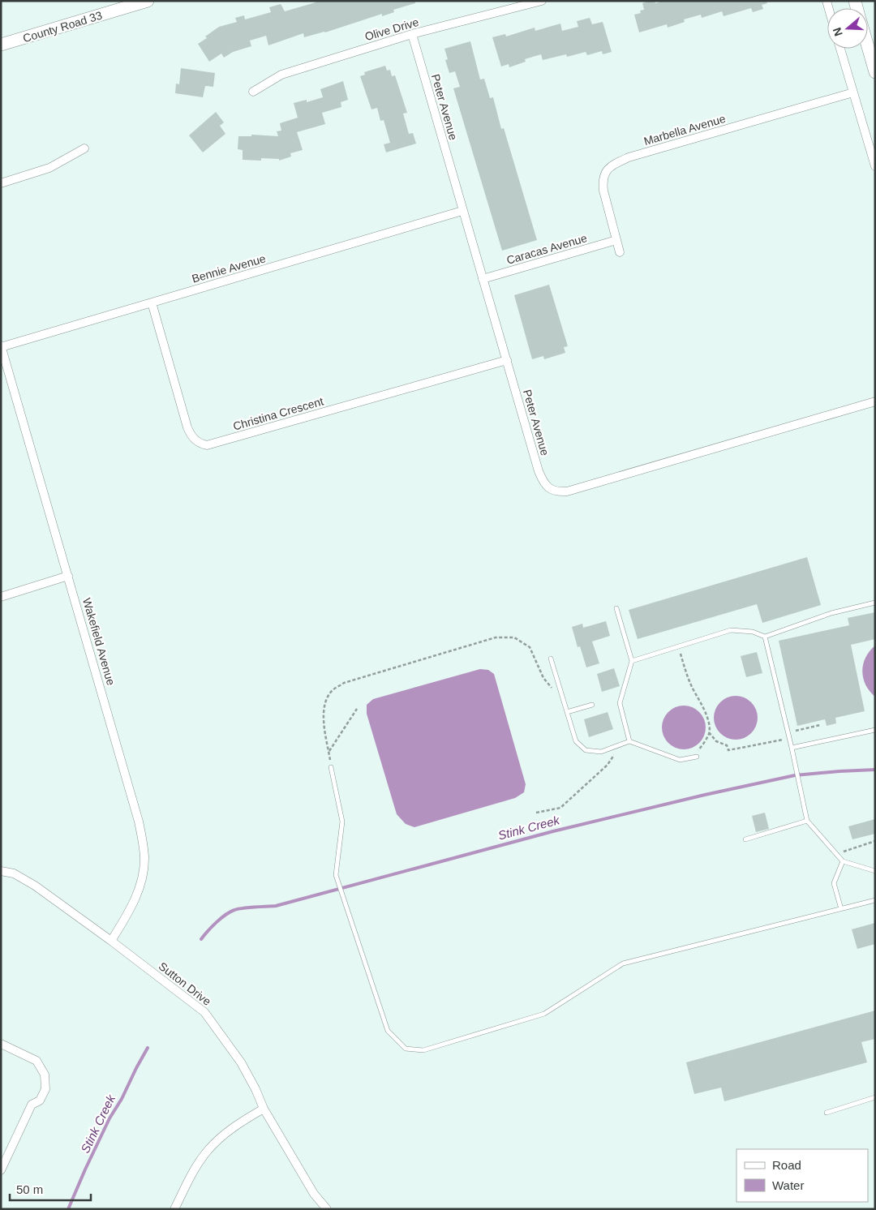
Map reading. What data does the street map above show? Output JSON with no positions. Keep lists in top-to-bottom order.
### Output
{
  "streets": {
    "main road": ["County Road 33"],
    "street": [
      "Olive Drive",
      "Peter Avenue",
      "Marbella Avenue",
      "Caracas Avenue",
      "Bennie Avenue",
      "Christina Crescent",
      "Wakefield Avenue",
      "Sutton Drive"
    ]
  },
  "crossings": [
    ["Olive Drive", "Peter Avenue"],
    ["Peter Avenue", "Caracas Avenue"],
    ["Peter Avenue", "Bennie Avenue"],
    ["Peter Avenue", "Christina Crescent"],
    ["Marbella Avenue", "Caracas Avenue"],
    ["Bennie Avenue", "Christina Crescent"],
    ["Bennie Avenue", "Wakefield Avenue"],
    ["Wakefield Avenue", "Sutton Drive"]
  ],
  "water": ["Stink Creek"],
  "legend": ["Road", "Water"],
  "scale_bar": "50 m",
  "north": "left"
}
